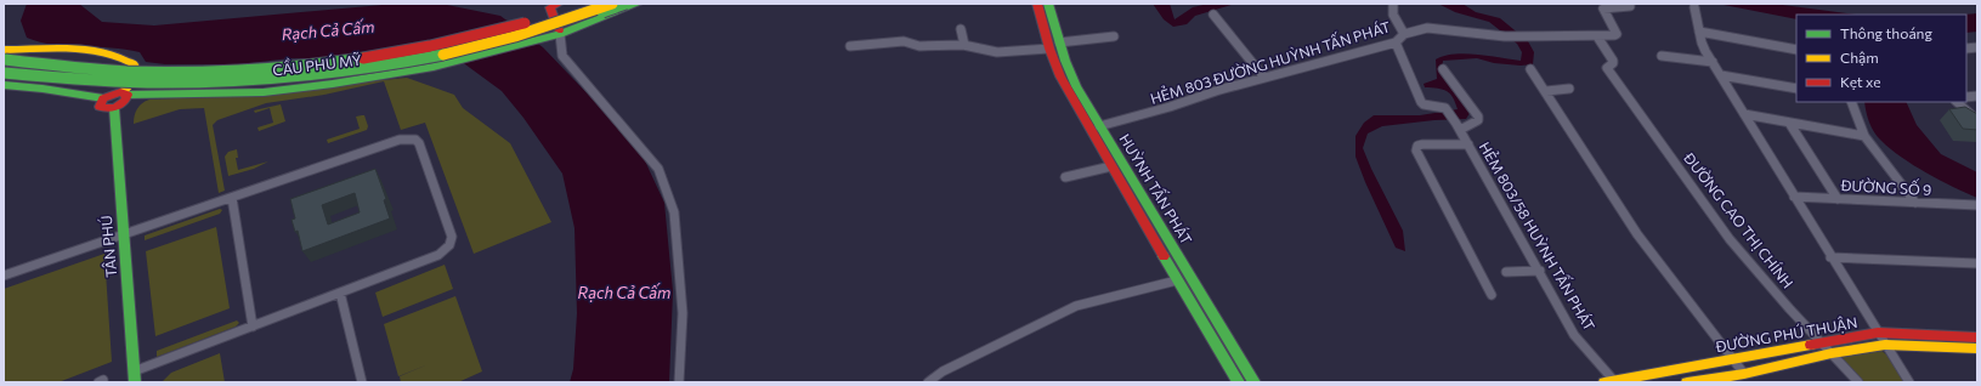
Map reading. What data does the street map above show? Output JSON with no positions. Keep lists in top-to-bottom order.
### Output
{
  "streets": {
    "main road": [
      "CẦU PHÚ MỸ",
      "HUỲNH TẤN PHÁT",
      "TÂN PHÚ",
      "ĐƯỜNG PHÚ THUẬN"
    ],
    "street": [
      "HẺM 803 ĐƯỜNG HUỲNH TẤN PHÁT",
      "ĐƯỜNG SỐ 9",
      "ĐƯỜNG CAO THỊ CHÍNH",
      "HẺM 803/58 HUỲNH TẤN PHÁT"
    ]
  },
  "crossings": [
    ["HẺM 803 ĐƯỜNG HUỲNH TẤN PHÁT", "HUỲNH TẤN PHÁT"],
    ["HẺM 803 ĐƯỜNG HUỲNH TẤN PHÁT", "ĐƯỜNG CAO THỊ CHÍNH"],
    ["HẺM 803 ĐƯỜNG HUỲNH TẤN PHÁT", "HẺM 803/58 HUỲNH TẤN PHÁT"],
    ["ĐƯỜNG CAO THỊ CHÍNH", "ĐƯỜNG PHÚ THUẬN"],
    ["HẺM 803/58 HUỲNH TẤN PHÁT", "ĐƯỜNG PHÚ THUẬN"]
  ],
  "water": ["Rạch Cả Cấm"],
  "legend": ["Thông thoáng", "Chậm", "Kẹt xe"]
}
